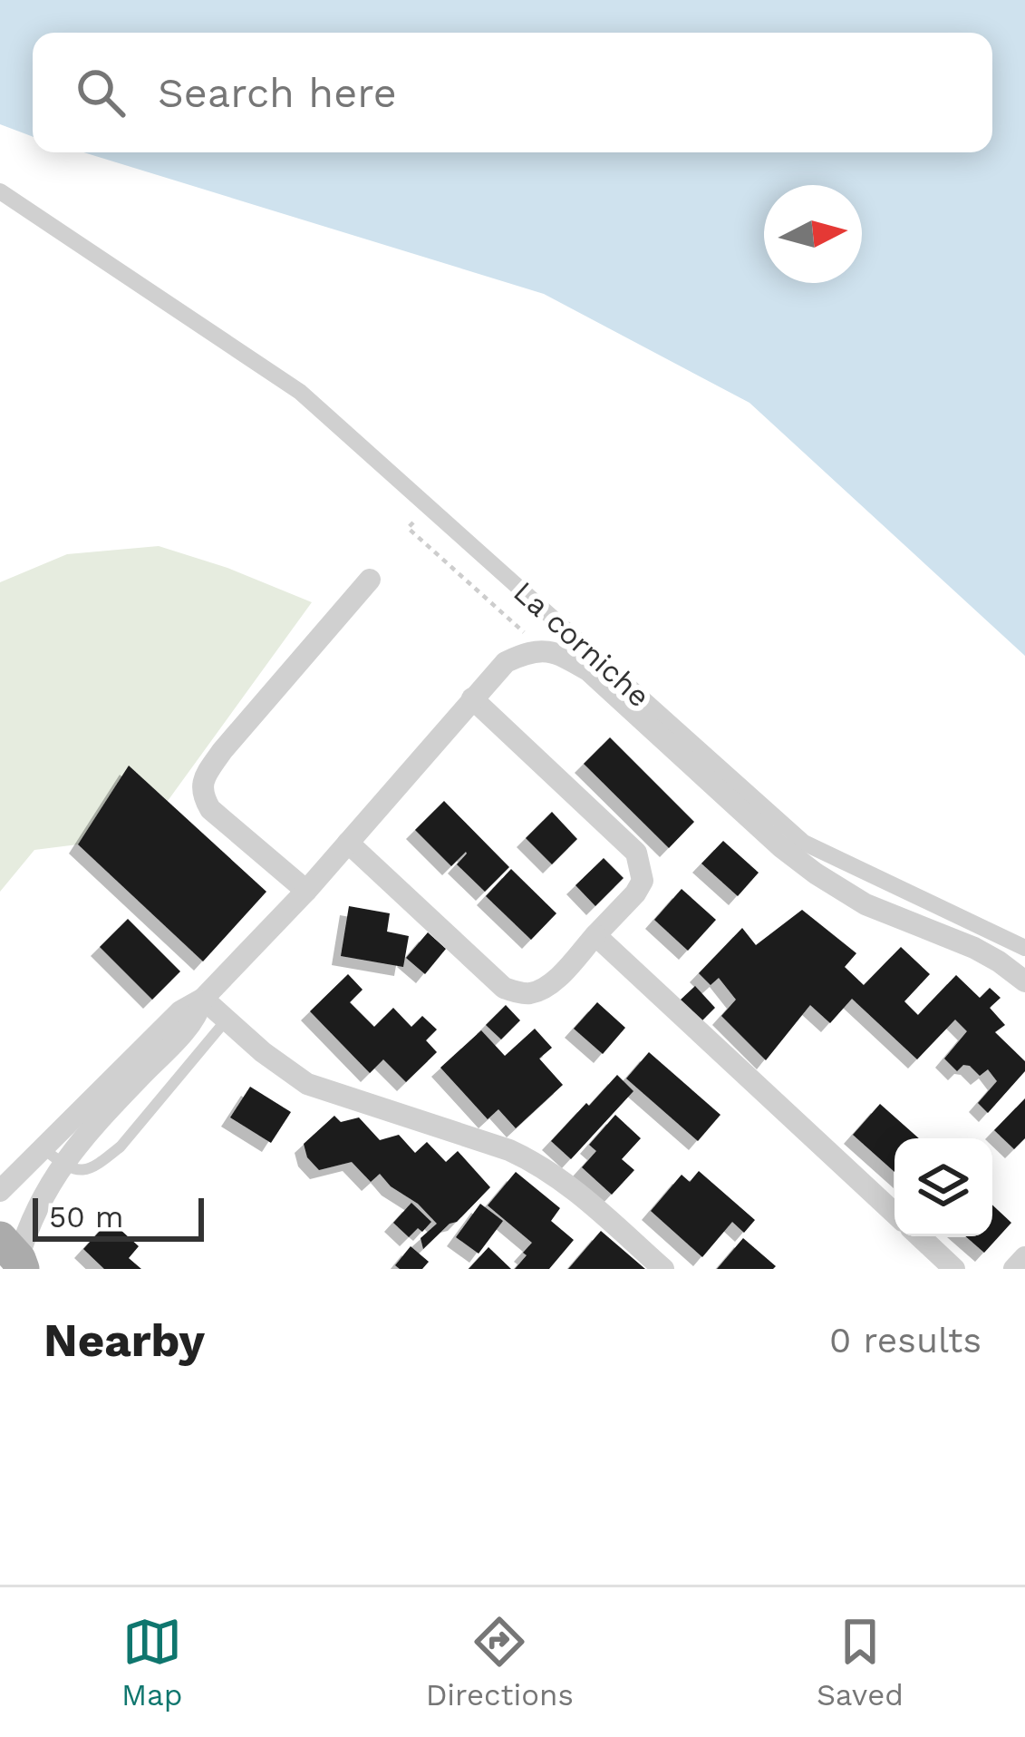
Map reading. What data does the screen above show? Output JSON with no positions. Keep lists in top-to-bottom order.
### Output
{
  "streets": {
    "street": ["La corniche"]
  },
  "scale_bar": "50 m",
  "north": "right",
  "page": {
    "search": "Search here",
    "scale": "50 m",
    "heading": ["Nearby", "0 results"],
    "nav": ["Map", "Directions", "Saved"]
  }
}
